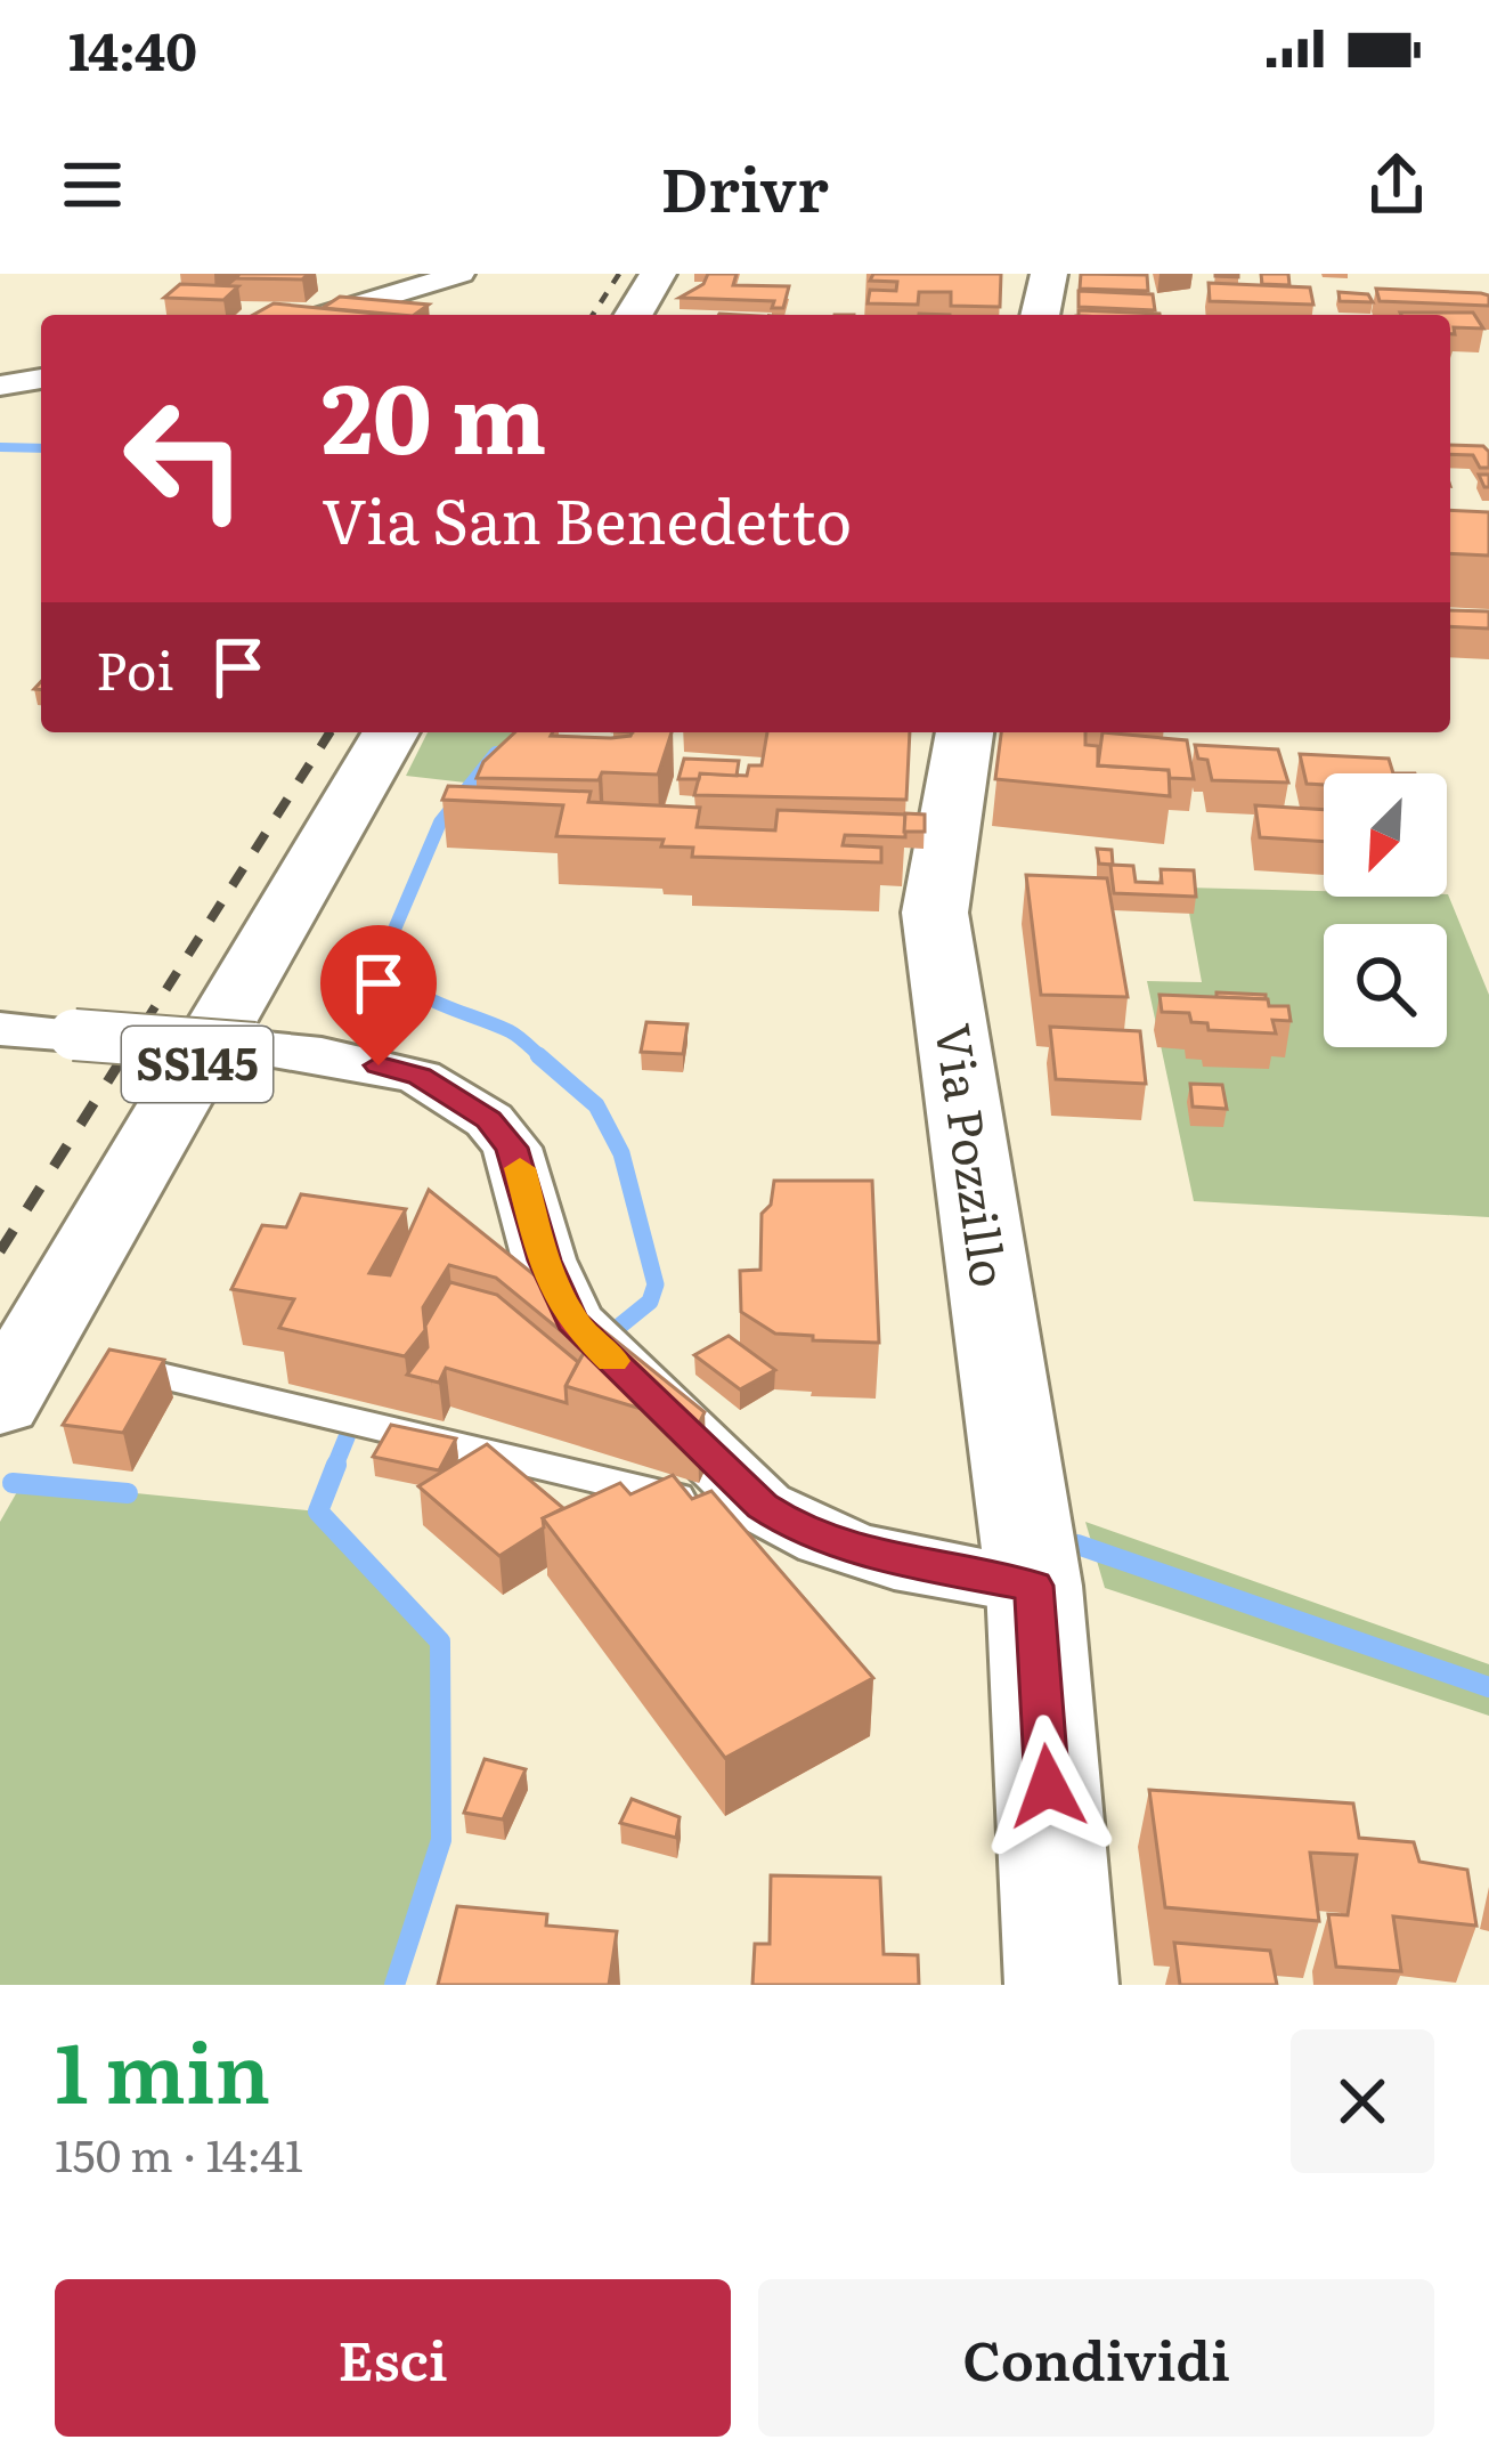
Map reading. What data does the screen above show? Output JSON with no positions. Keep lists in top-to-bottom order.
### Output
{
  "streets": {
    "main road": ["SS145", "Via Pozzillo"]
  },
  "north": "bottom left",
  "page": {
    "status": "14:40",
    "header": "Drivr",
    "turn": ["20 m", "Via San Benedetto"],
    "then": "Poi",
    "heading": ["1 min", "150 m · 14:41"],
    "buttons": ["Esci", "Condividi"]
  }
}
